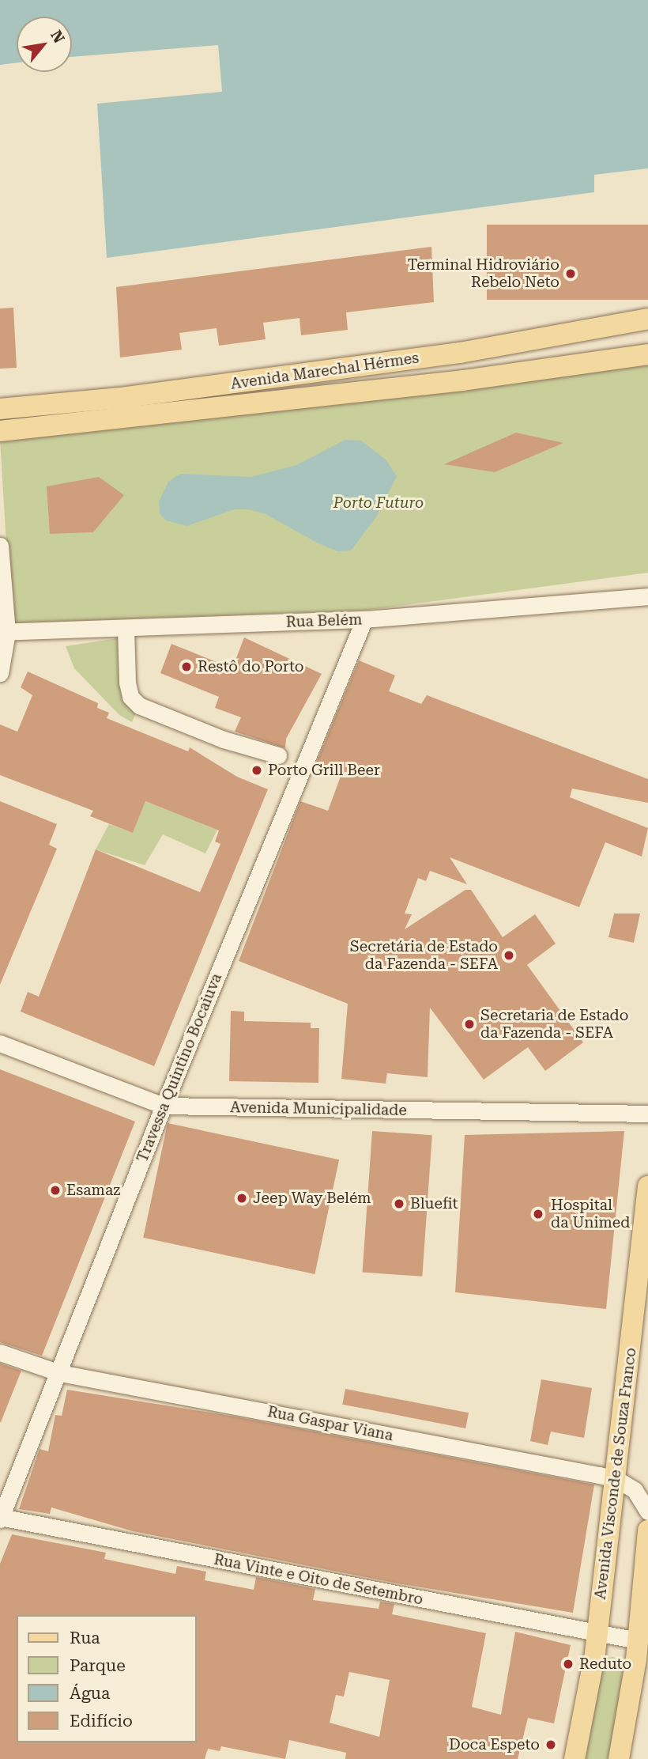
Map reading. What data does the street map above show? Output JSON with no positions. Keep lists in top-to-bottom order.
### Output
{
  "streets": {
    "main road": ["Avenida Marechal Hérmes", "Avenida Visconde de Souza Franco"],
    "street": [
      "Rua Belém",
      "Travessa Quintino Bocaiuva",
      "Avenida Municipalidade",
      "Rua Gaspar Viana",
      "Rua Vinte e Oito de Setembro"
    ]
  },
  "crossings": [
    ["Rua Belém", "Travessa Quintino Bocaiuva"],
    ["Travessa Quintino Bocaiuva", "Avenida Municipalidade"],
    ["Travessa Quintino Bocaiuva", "Rua Gaspar Viana"],
    ["Travessa Quintino Bocaiuva", "Rua Vinte e Oito de Setembro"],
    ["Rua Gaspar Viana", "Avenida Visconde de Souza Franco"],
    ["Avenida Visconde de Souza Franco", "Rua Vinte e Oito de Setembro"]
  ],
  "parks": ["Porto Futuro"],
  "places": [
    "Terminal Hidroviário Rebelo Neto",
    "Restô do Porto",
    "Porto Grill Beer",
    "Secretária de Estado da Fazenda - SEFA",
    "Secretaria de Estado da Fazenda - SEFA",
    "Esamaz",
    "Jeep Way Belém",
    "Bluefit",
    "Hospital da Unimed",
    "Reduto",
    "Doca Espeto"
  ],
  "legend": [
    "Rua",
    "Parque",
    "Água",
    "Edifício"
  ],
  "north": "top right"
}
